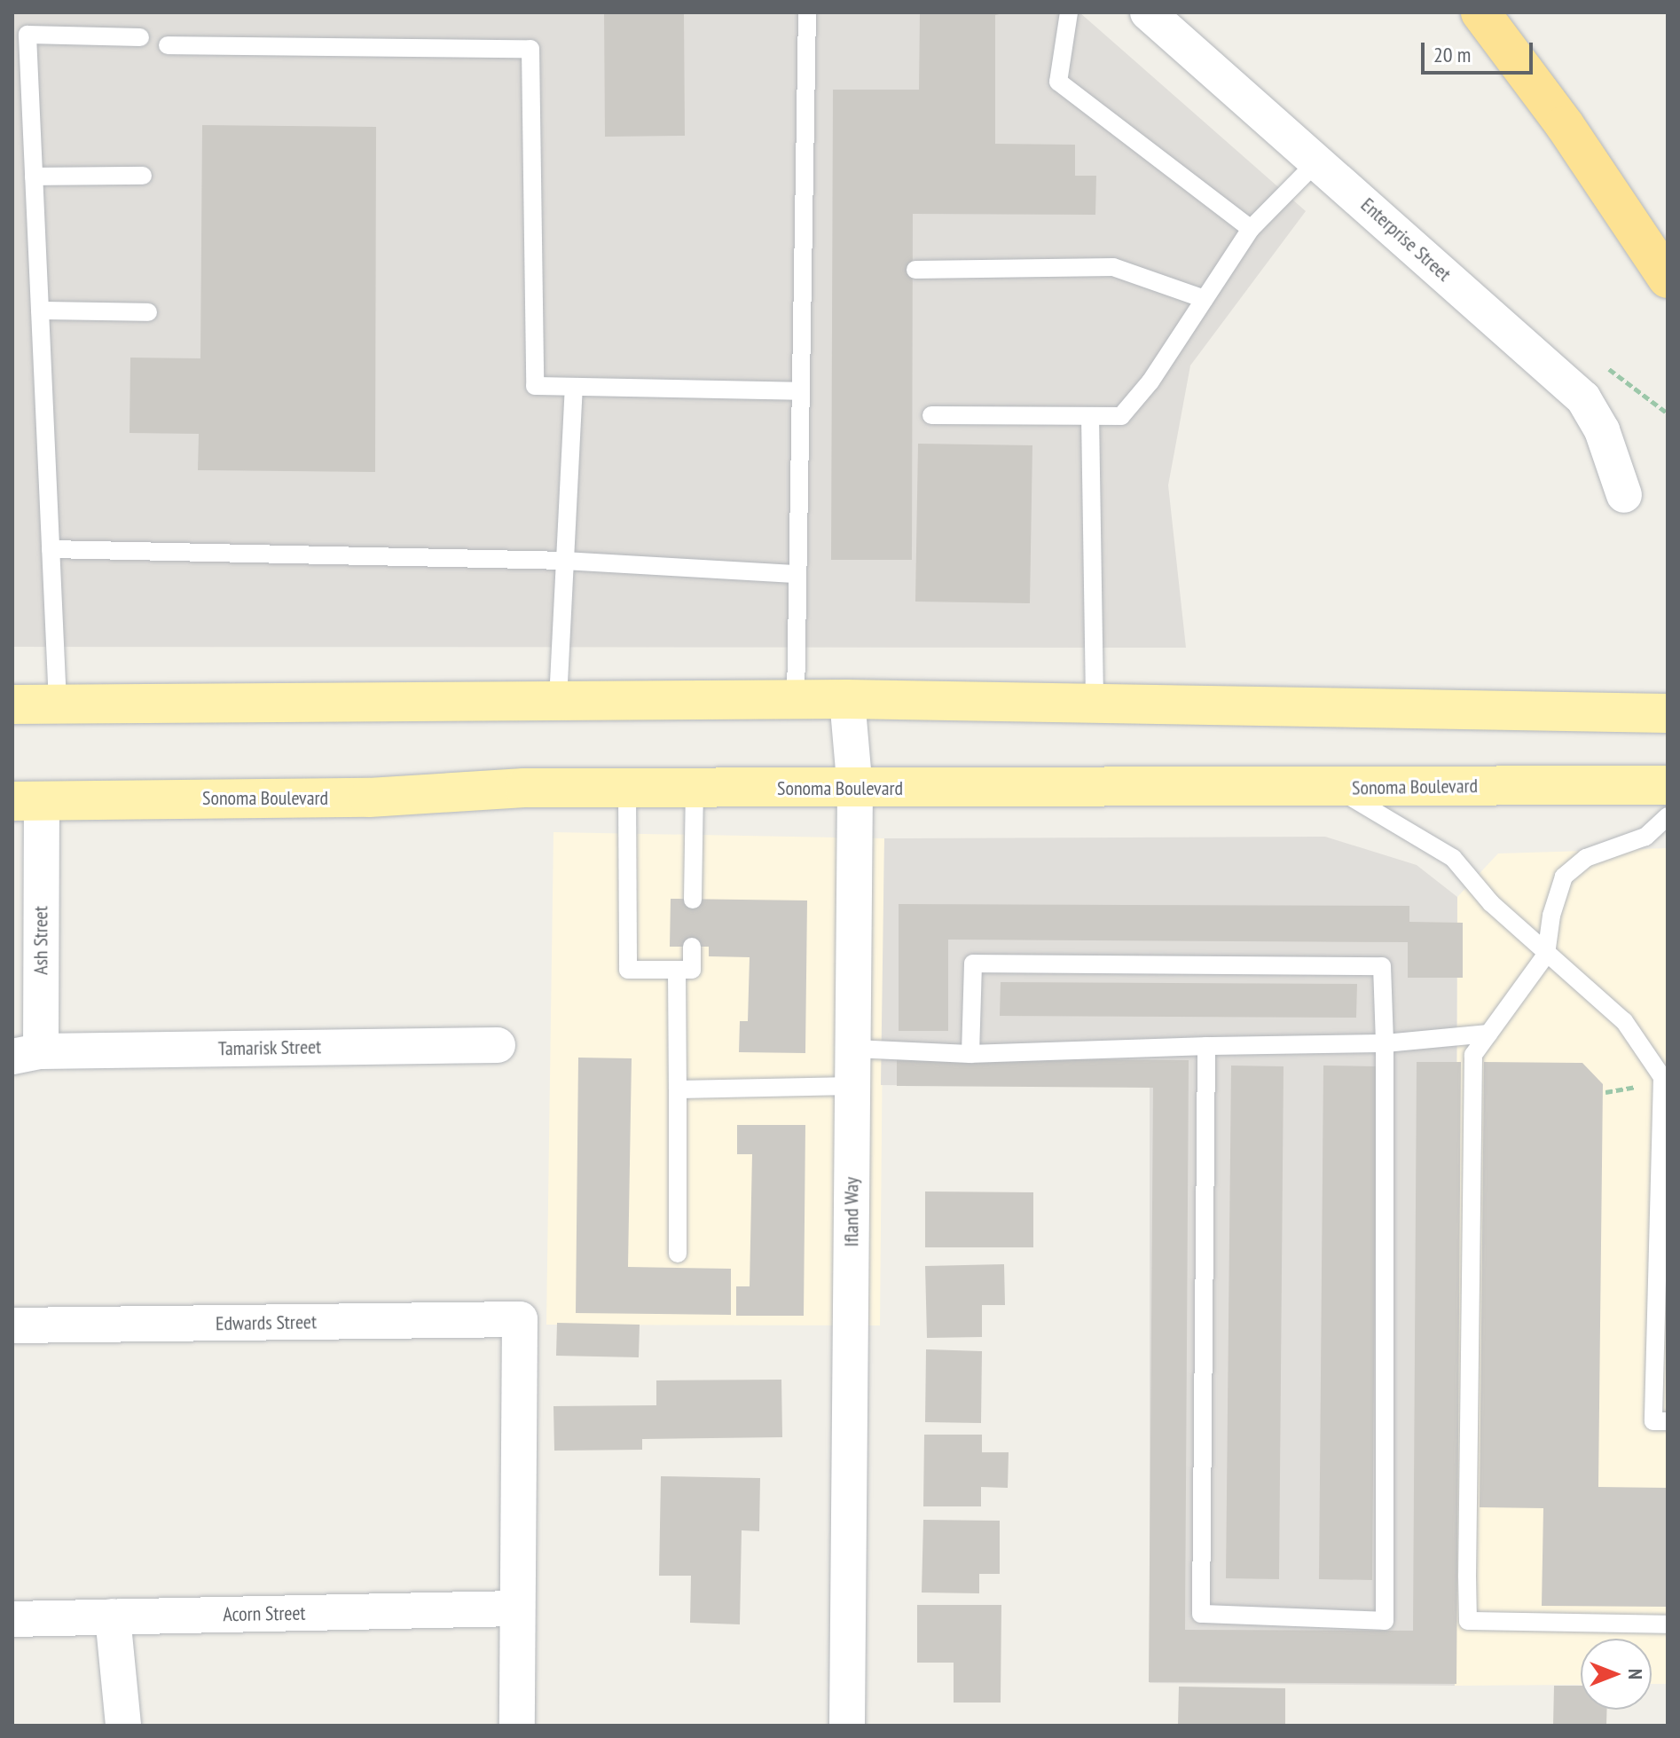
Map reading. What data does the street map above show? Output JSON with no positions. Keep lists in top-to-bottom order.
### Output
{
  "streets": {
    "main road": ["Sonoma Boulevard"],
    "street": [
      "Enterprise Street",
      "Ash Street",
      "Tamarisk Street",
      "Ifland Way",
      "Edwards Street",
      "Acorn Street"
    ]
  },
  "crossings": [
    ["Sonoma Boulevard", "Ash Street"],
    ["Sonoma Boulevard", "Ifland Way"],
    ["Ash Street", "Tamarisk Street"],
    ["Edwards Street", "Acorn Street"]
  ],
  "scale_bar": "20 m",
  "north": "right"
}
